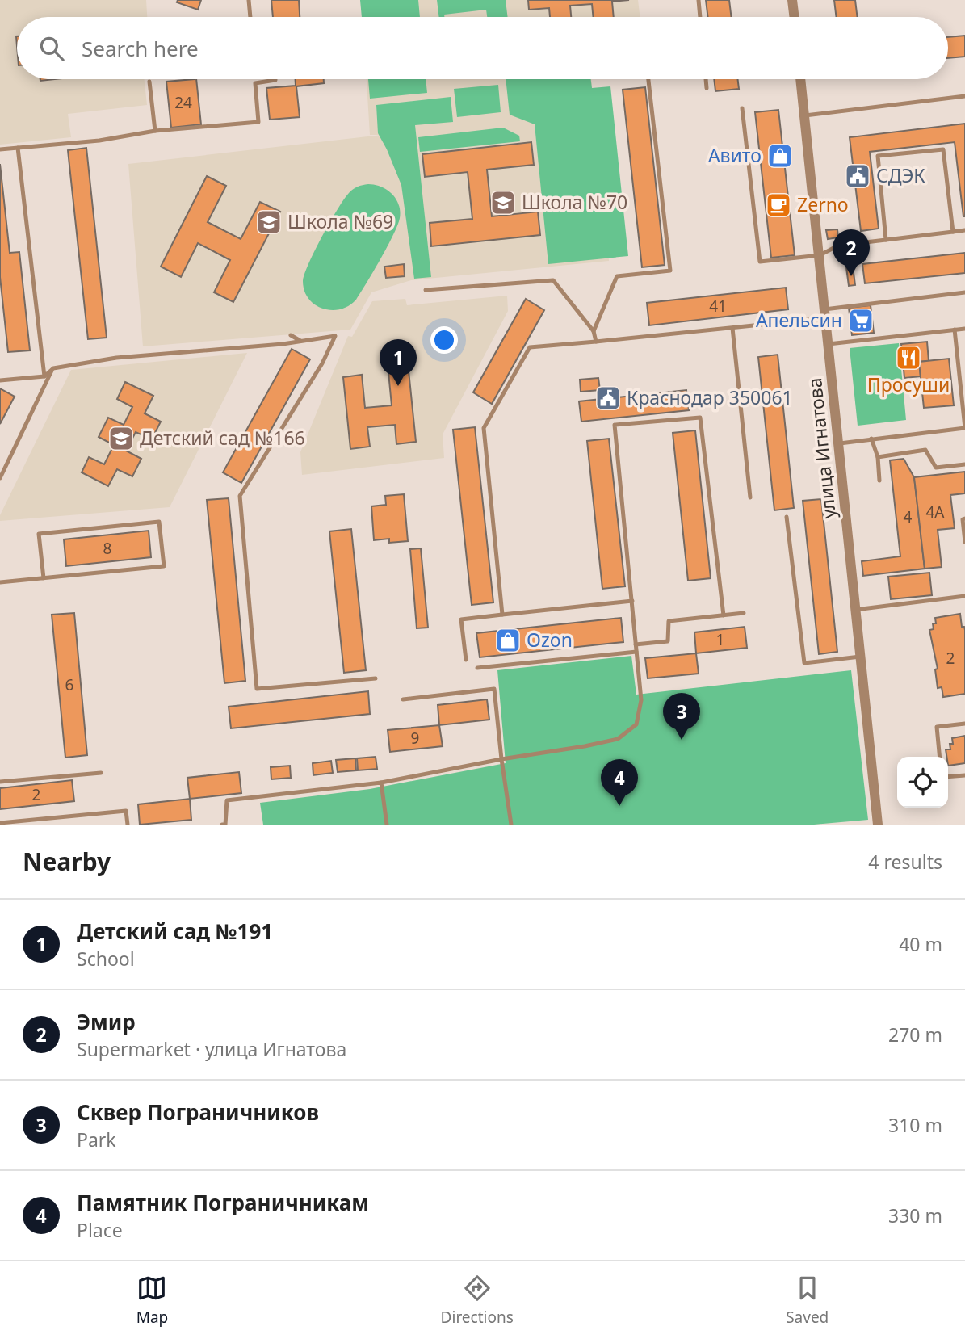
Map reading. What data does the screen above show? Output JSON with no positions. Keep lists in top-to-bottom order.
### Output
{
  "streets": {
    "street": ["улица Игнатова"]
  },
  "places": {
    "shop": ["Авито", "Ozon"],
    "public building": ["СДЭК", "Краснодар 350061"],
    "school or university": ["Школа №70", "Школа №69", "Детский сад №166"],
    "cafe": ["Zerno"],
    "supermarket": ["Апельсин"],
    "restaurant": ["Просуши"]
  },
  "house_numbers": [
    "24",
    "41",
    "4А",
    "4",
    "8",
    "1",
    "2",
    "6",
    "9",
    "2"
  ],
  "page": {
    "search": "Search here",
    "pins": [
      "2",
      "1",
      "3",
      "4"
    ],
    "heading": ["Nearby", "4 results"],
    "list": [
      {
        "mark": "1",
        "name": "Детский сад №191",
        "note": "School",
        "value": "40 m"
      },
      {
        "mark": "2",
        "name": "Эмир",
        "note": "Supermarket · улица Игнатова",
        "value": "270 m"
      },
      {
        "mark": "3",
        "name": "Сквер Пограничников",
        "note": "Park",
        "value": "310 m"
      },
      {
        "mark": "4",
        "name": "Памятник Пограничникам",
        "note": "Place",
        "value": "330 m"
      }
    ],
    "nav": ["Map", "Directions", "Saved"]
  }
}
